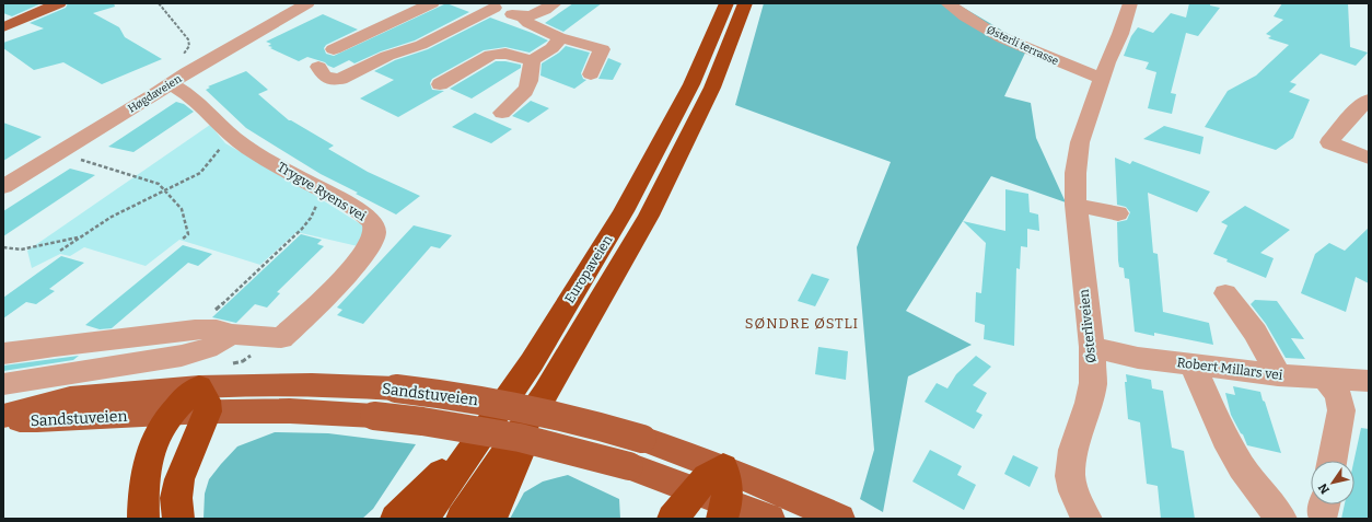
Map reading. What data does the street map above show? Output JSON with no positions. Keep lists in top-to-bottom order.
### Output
{
  "streets": {
    "highway": ["Europaveien"],
    "main road": ["Sandstuveien"],
    "street": [
      "Østerli terrasse",
      "Høgdaveien",
      "Trygve Ryens vei",
      "Østerliveien",
      "Robert Millars vei"
    ]
  },
  "crossings": [
    ["Østerli terrasse", "Østerliveien"],
    ["Høgdaveien", "Trygve Ryens vei"],
    ["Østerliveien", "Robert Millars vei"]
  ],
  "districts": ["SØNDRE ØSTLI"],
  "north": "bottom left"
}
